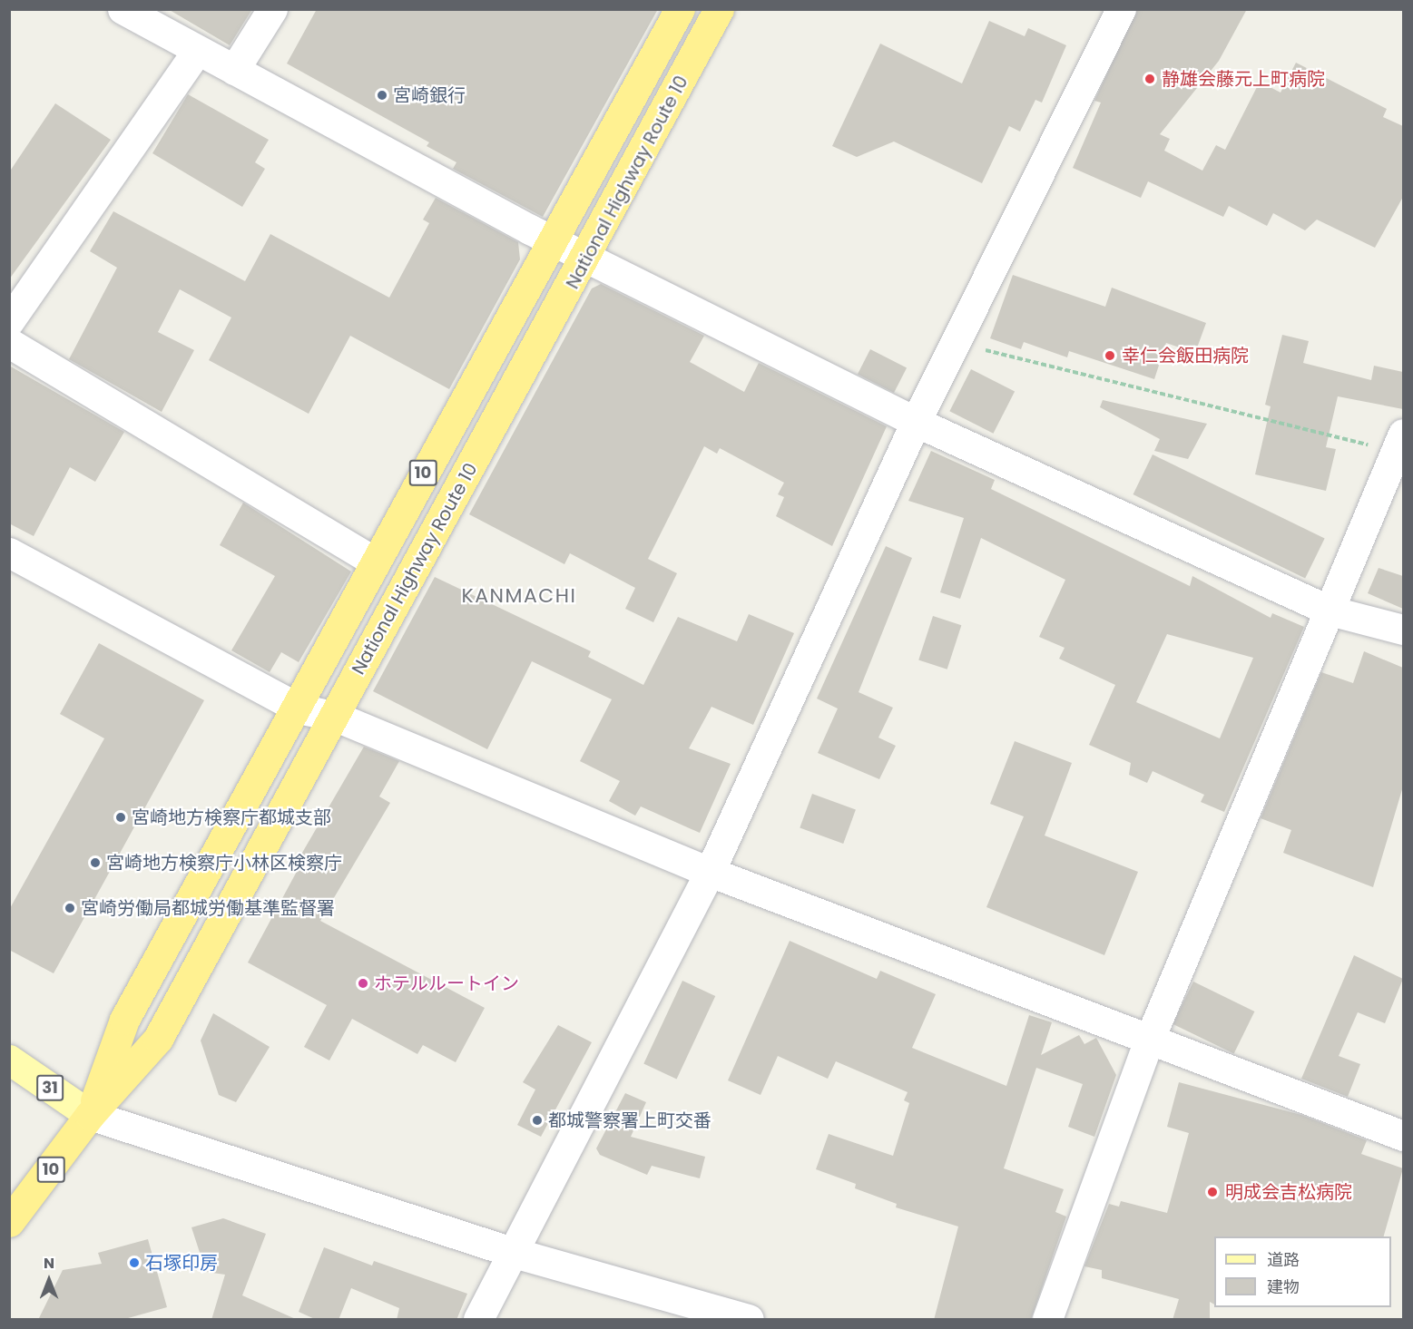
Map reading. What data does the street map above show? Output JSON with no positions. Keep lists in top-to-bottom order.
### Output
{
  "streets": {
    "highway": ["National Highway Route 10", "10"],
    "main road": ["31"]
  },
  "crossings": [
    ["National Highway Route 10", "31"]
  ],
  "districts": ["KANMACHI"],
  "places": [
    "静雄会藤元上町病院",
    "宮崎銀行",
    "幸仁会飯田病院",
    "宮崎地方検察庁都城支部",
    "宮崎地方検察庁小林区検察庁",
    "宮崎労働局都城労働基準監督署",
    "ホテルルートイン",
    "都城警察署上町交番",
    "明成会吉松病院",
    "石塚印房"
  ],
  "legend": ["道路", "建物"],
  "north": "top"
}
